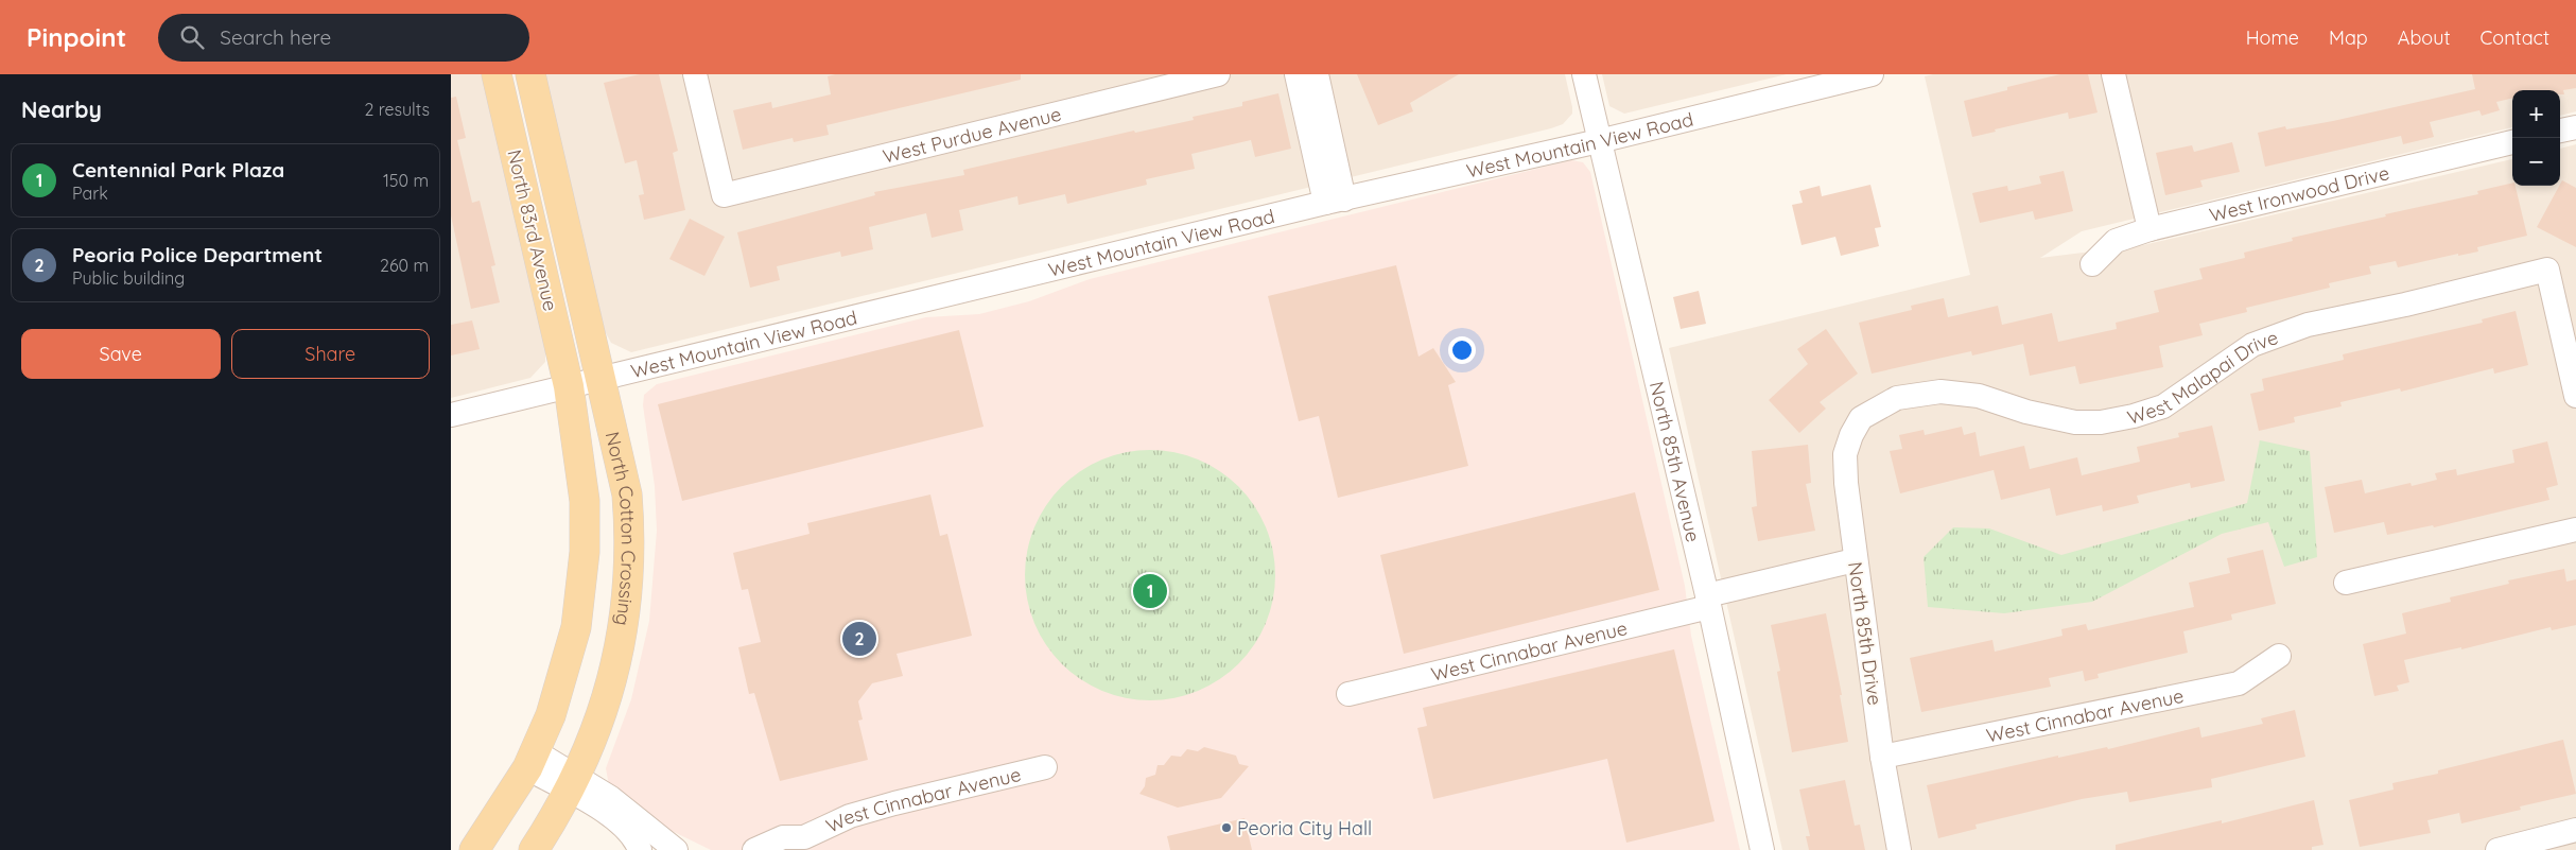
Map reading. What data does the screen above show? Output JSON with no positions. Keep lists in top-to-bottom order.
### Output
{
  "streets": {
    "main road": ["North 83rd Avenue", "North Cotton Crossing"],
    "street": [
      "West Purdue Avenue",
      "West Mountain View Road",
      "West Ironwood Drive",
      "West Malapai Drive",
      "North 85th Avenue",
      "North 85th Drive",
      "West Cinnabar Avenue"
    ]
  },
  "crossings": [
    ["West Mountain View Road", "North 83rd Avenue"],
    ["West Mountain View Road", "North 85th Avenue"],
    ["West Mountain View Road", "North Cotton Crossing"],
    ["North 83rd Avenue", "North Cotton Crossing"],
    ["West Malapai Drive", "North 85th Drive"],
    ["North 85th Avenue", "West Cinnabar Avenue"],
    ["North 85th Drive", "West Cinnabar Avenue"]
  ],
  "places": ["Peoria City Hall"],
  "page": {
    "header": "Pinpoint",
    "search": "Search here",
    "nav": [
      "Home",
      "Map",
      "About",
      "Contact"
    ],
    "heading": ["Nearby", "2 results"],
    "map_buttons": ["+", "−"],
    "list": [
      {
        "mark": "1",
        "name": "Centennial Park Plaza",
        "note": "Park",
        "value": "150 m"
      },
      {
        "mark": "2",
        "name": "Peoria Police Department",
        "note": "Public building",
        "value": "260 m"
      }
    ],
    "buttons": ["Save", "Share"],
    "pins": ["1", "2"]
  }
}
